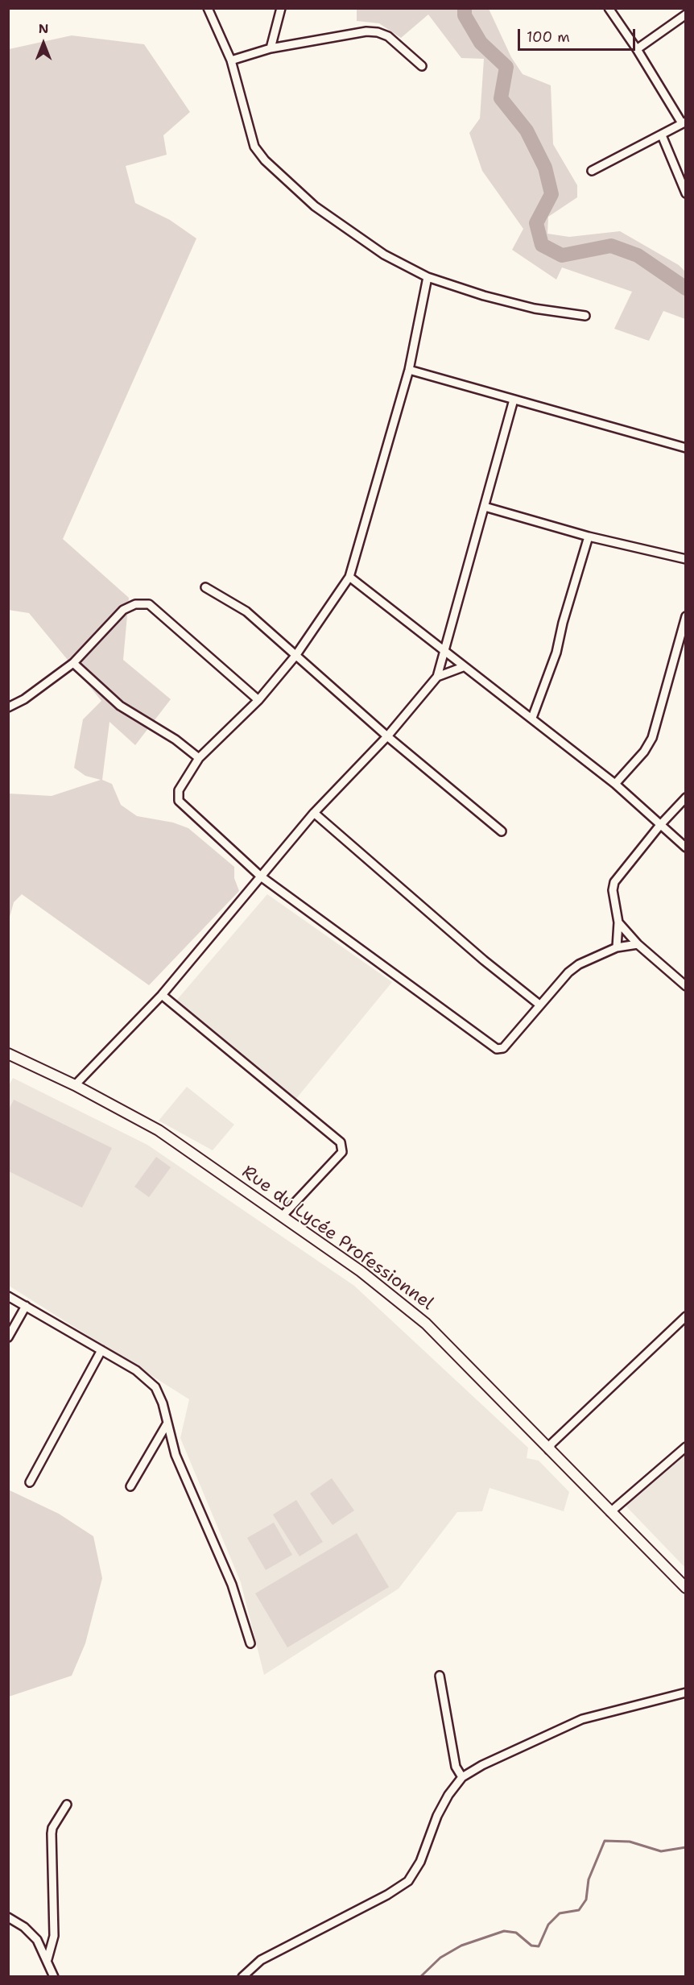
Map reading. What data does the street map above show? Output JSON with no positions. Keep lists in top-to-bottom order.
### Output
{
  "streets": {
    "main road": ["Rue du Lycée Professionnel"]
  },
  "scale_bar": "100 m",
  "north": "top"
}
